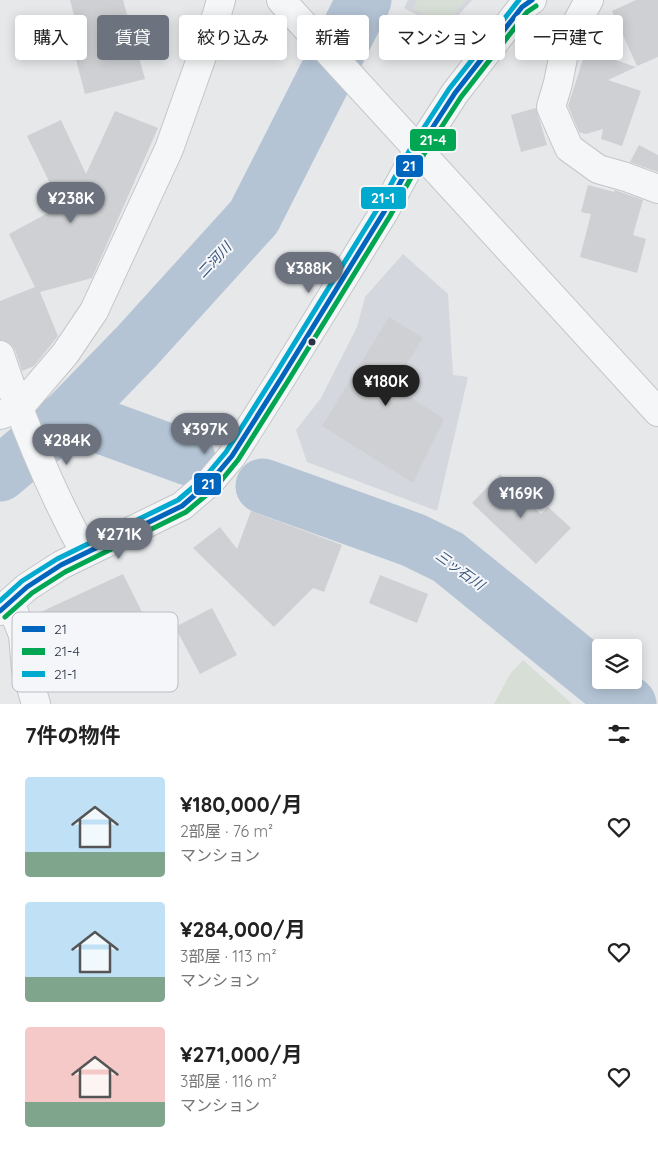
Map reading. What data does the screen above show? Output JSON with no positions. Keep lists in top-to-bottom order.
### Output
{
  "water": ["二河川", "三ッ石川"],
  "lines": ["transit line 21", "transit line 21-1", "transit line 21-4"],
  "legend": ["21", "21-4", "21-1"],
  "page": {
    "chip": [
      "購入",
      "賃貸",
      "絞り込み",
      "新着",
      "マンション",
      "一戸建て"
    ],
    "price": [
      "¥238K",
      "¥388K",
      "¥180K",
      "¥397K",
      "¥284K",
      "¥169K",
      "¥271K"
    ],
    "heading": "7件の物件",
    "list": [
      {
        "name": "¥180,000/月",
        "note": "2部屋 · 76 m² · マンション"
      },
      {
        "name": "¥284,000/月",
        "note": "3部屋 · 113 m² · マンション"
      },
      {
        "name": "¥271,000/月",
        "note": "3部屋 · 116 m² · マンション"
      }
    ]
  }
}
